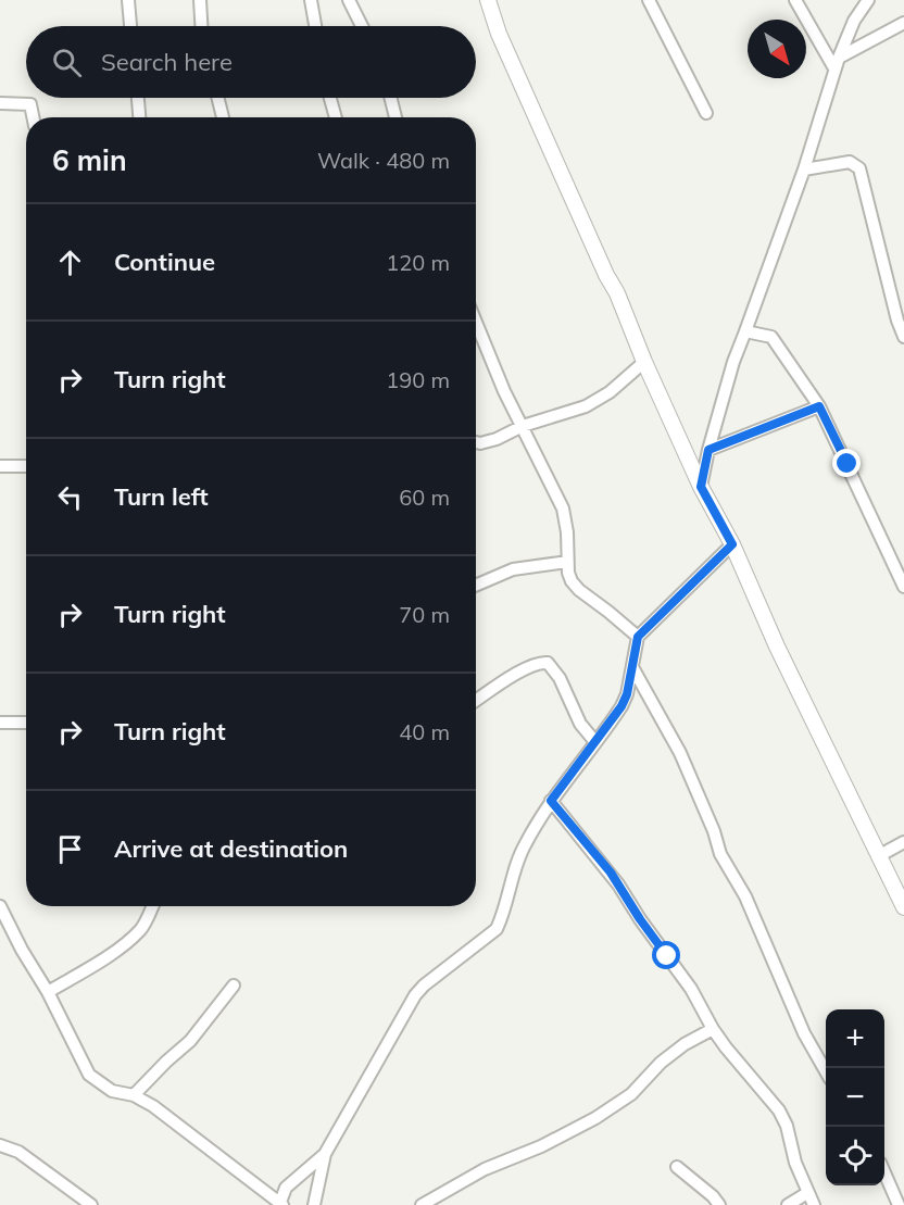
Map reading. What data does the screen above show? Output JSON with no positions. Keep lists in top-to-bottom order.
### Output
{
  "north": "bottom right",
  "page": {
    "search": "Search here",
    "heading": ["6 min", "Walk · 480 m"],
    "list": [
      ["Continue", "120 m"],
      ["Turn right", "190 m"],
      ["Turn left", "60 m"],
      ["Turn right", "70 m"],
      ["Turn right", "40 m"],
      "Arrive at destination"
    ],
    "map_buttons": ["+", "−"]
  }
}
